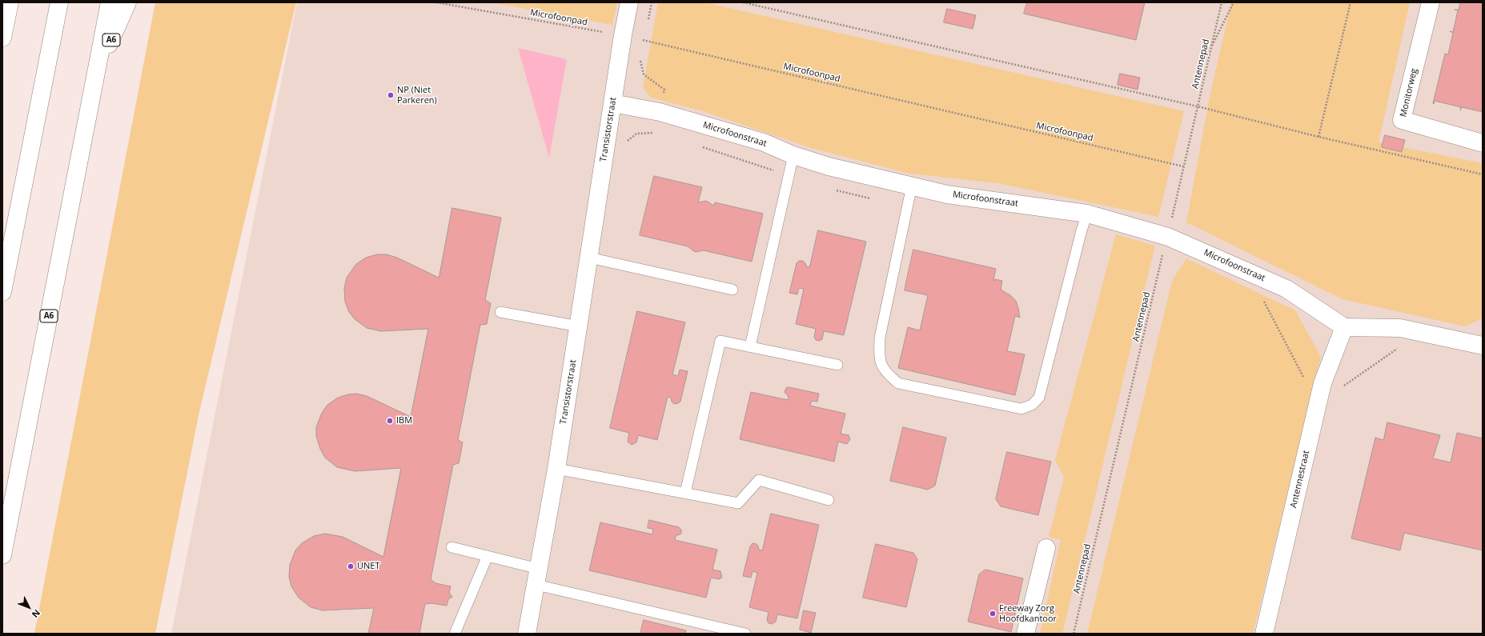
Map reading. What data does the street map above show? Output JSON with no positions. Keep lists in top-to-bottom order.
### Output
{
  "streets": {
    "main road": [
      "A6",
      "Monitorweg",
      "Transistorstraat",
      "Microfoonstraat",
      "Antennestraat"
    ],
    "path": ["Microfoonpad", "Antennepad"]
  },
  "crossings": [
    ["Microfoonpad", "Antennepad"],
    ["Microfoonpad", "Transistorstraat"],
    ["Antennepad", "Microfoonstraat"],
    ["Transistorstraat", "Microfoonstraat"],
    ["Microfoonstraat", "Antennestraat"]
  ],
  "places": [
    "NP (Niet Parkeren)",
    "IBM",
    "UNET",
    "Freeway Zorg Hoofdkantoor"
  ],
  "north": "bottom right"
}
